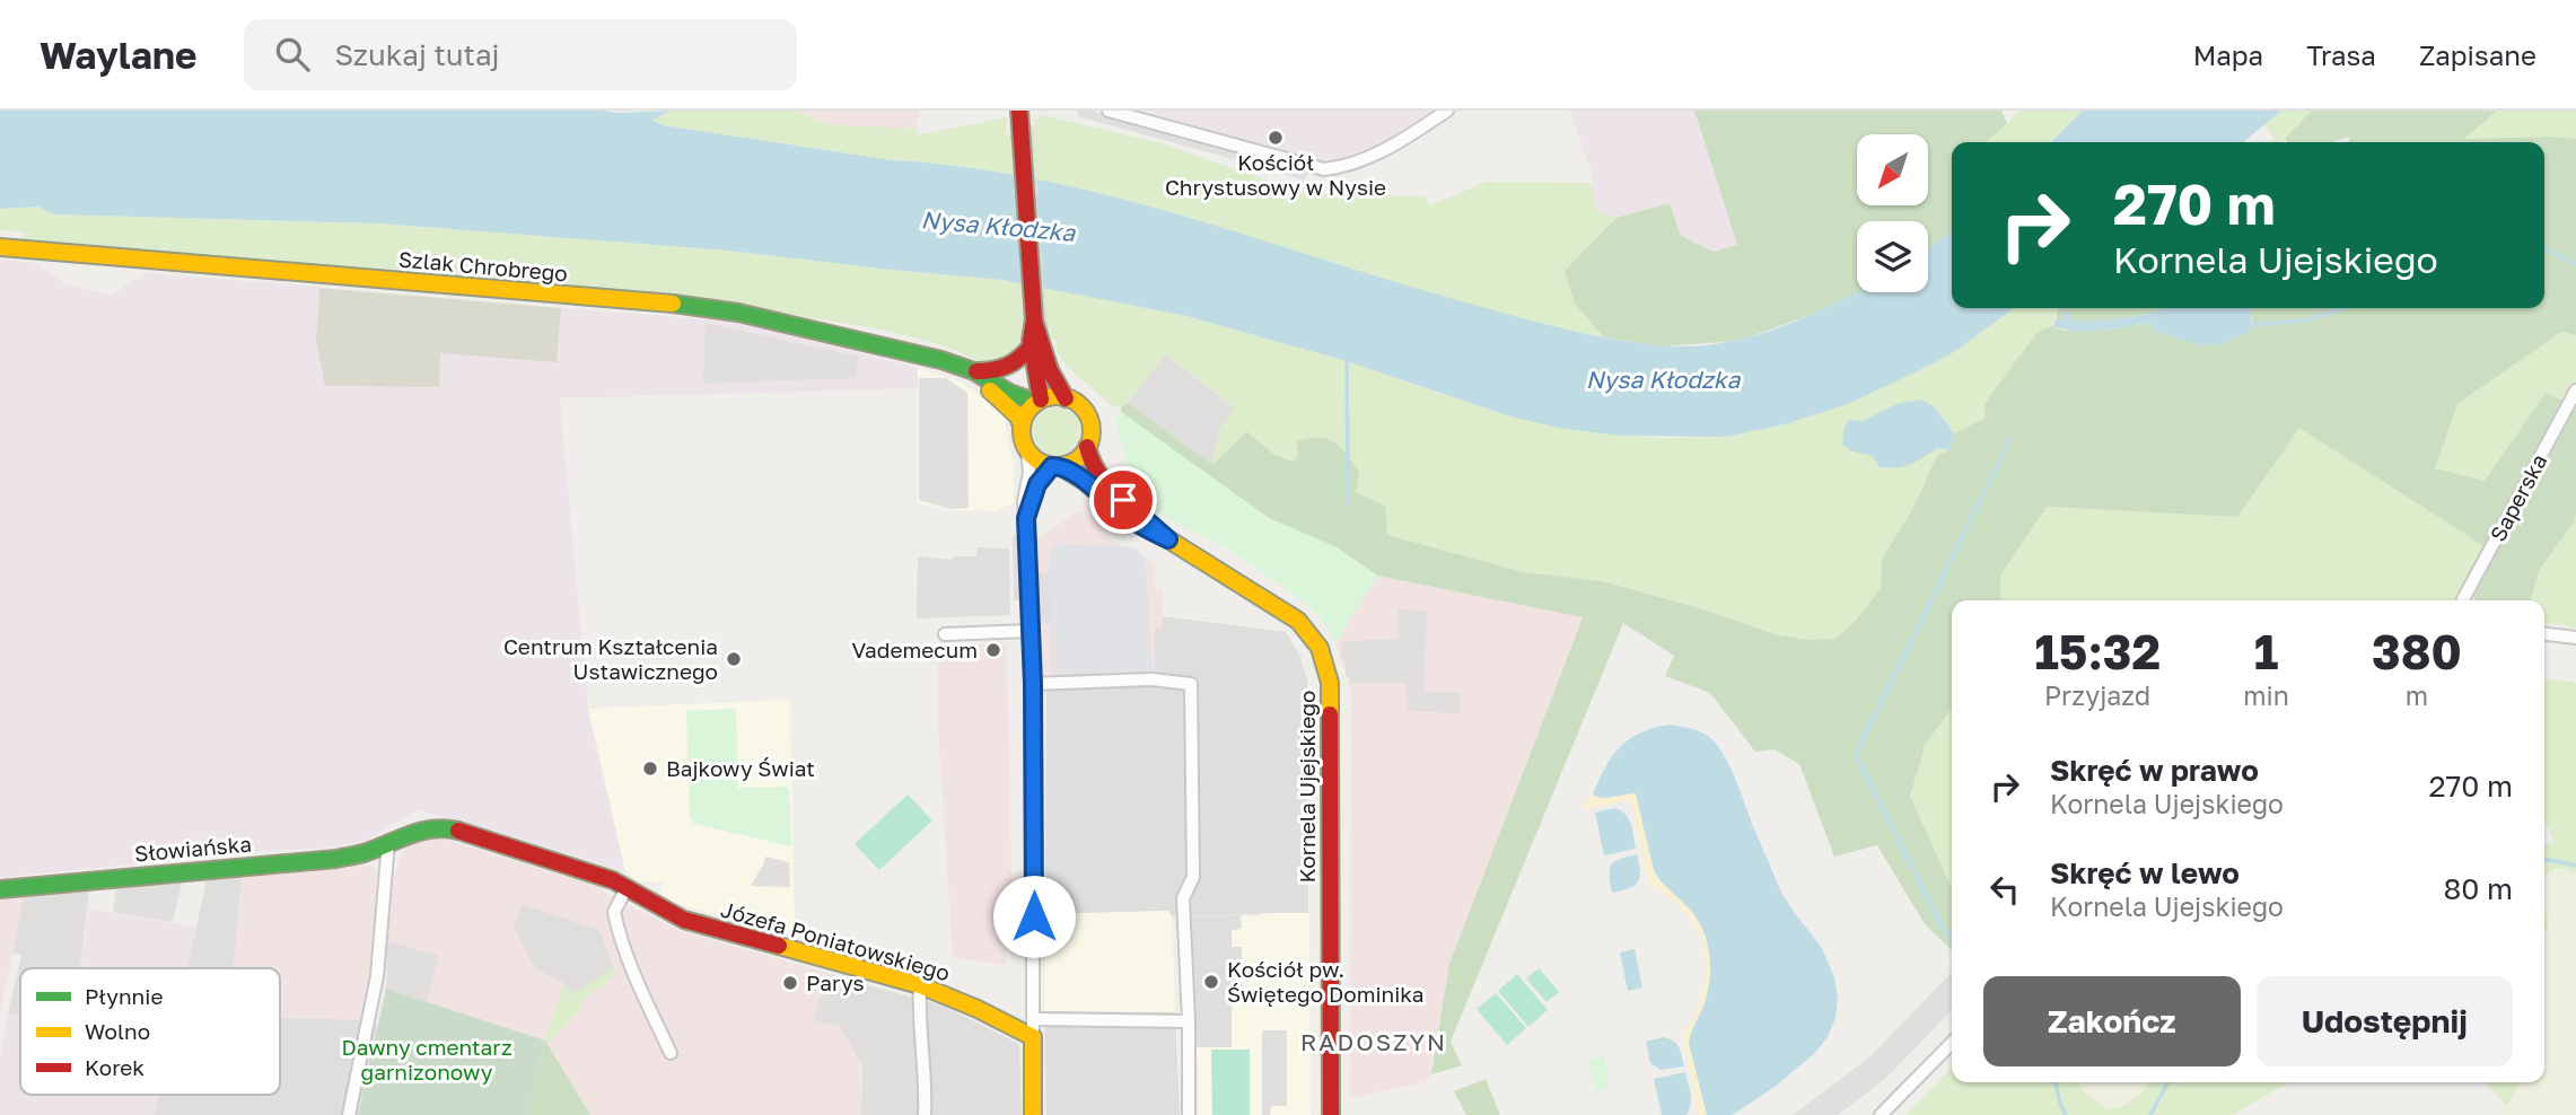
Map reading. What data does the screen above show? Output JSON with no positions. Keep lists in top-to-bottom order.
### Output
{
  "streets": {
    "main road": [
      "Szlak Chrobrego",
      "Kornela Ujejskiego",
      "Słowiańska",
      "Józefa Poniatowskiego"
    ],
    "street": ["Saperska"]
  },
  "crossings": [
    ["Szlak Chrobrego", "Kornela Ujejskiego"],
    ["Słowiańska", "Józefa Poniatowskiego"]
  ],
  "districts": ["RADOSZYN"],
  "water": ["Nysa Kłodzka"],
  "parks": ["Dawny cmentarz garnizonowy"],
  "places": [
    "Kościół Chrystusowy w Nysie",
    "Vademecum",
    "Centrum Kształcenia Ustawicznego",
    "Bajkowy Świat",
    "Kościół pw. Świętego Dominika",
    "Parys"
  ],
  "legend": ["Płynnie", "Wolno", "Korek"],
  "north": "bottom left",
  "page": {
    "header": "Waylane",
    "search": "Szukaj tutaj",
    "nav": ["Mapa", "Trasa", "Zapisane"],
    "turn": ["270 m", "Kornela Ujejskiego"],
    "eta": [
      "15:32",
      "Przyjazd",
      "1",
      "min",
      "380",
      "m"
    ],
    "list": [
      {
        "name": "Skręć w prawo",
        "note": "Kornela Ujejskiego",
        "value": "270 m"
      },
      {
        "name": "Skręć w lewo",
        "note": "Kornela Ujejskiego",
        "value": "80 m"
      }
    ],
    "buttons": ["Zakończ", "Udostępnij"]
  }
}
